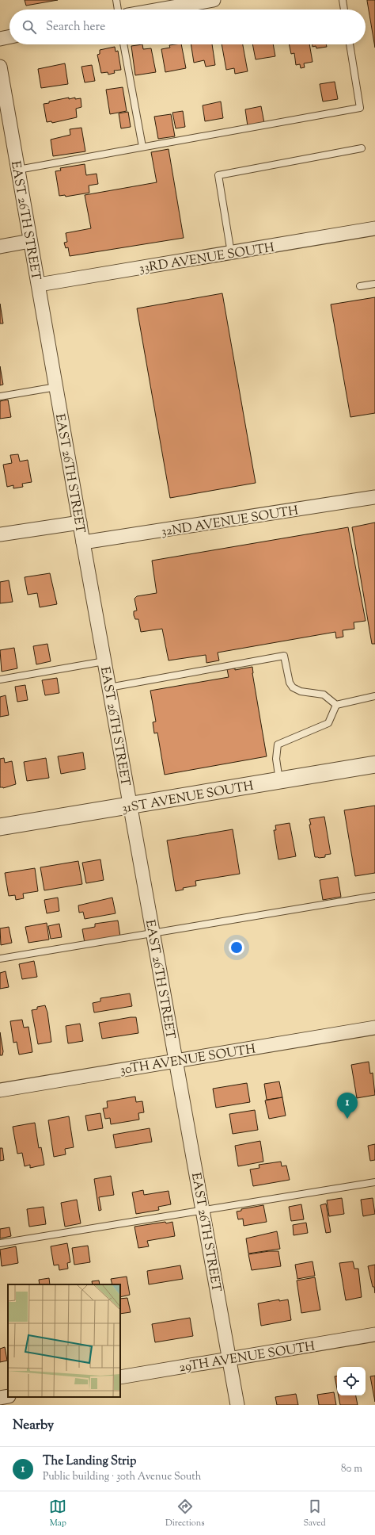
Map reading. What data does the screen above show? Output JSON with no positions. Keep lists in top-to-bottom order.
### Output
{
  "streets": {
    "street": [
      "EAST 26TH STREET",
      "33RD AVENUE SOUTH",
      "32ND AVENUE SOUTH",
      "31ST AVENUE SOUTH",
      "30TH AVENUE SOUTH",
      "29TH AVENUE SOUTH"
    ]
  },
  "crossings": [
    ["EAST 26TH STREET", "33RD AVENUE SOUTH"],
    ["EAST 26TH STREET", "32ND AVENUE SOUTH"],
    ["EAST 26TH STREET", "31ST AVENUE SOUTH"],
    ["EAST 26TH STREET", "30TH AVENUE SOUTH"],
    ["EAST 26TH STREET", "29TH AVENUE SOUTH"]
  ],
  "page": {
    "search": "Search here",
    "pins": "1",
    "heading": "Nearby",
    "list": [
      {
        "mark": "1",
        "name": "The Landing Strip",
        "note": "Public building · 30th Avenue South",
        "value": "80 m"
      }
    ],
    "nav": ["Map", "Directions", "Saved"]
  }
}
